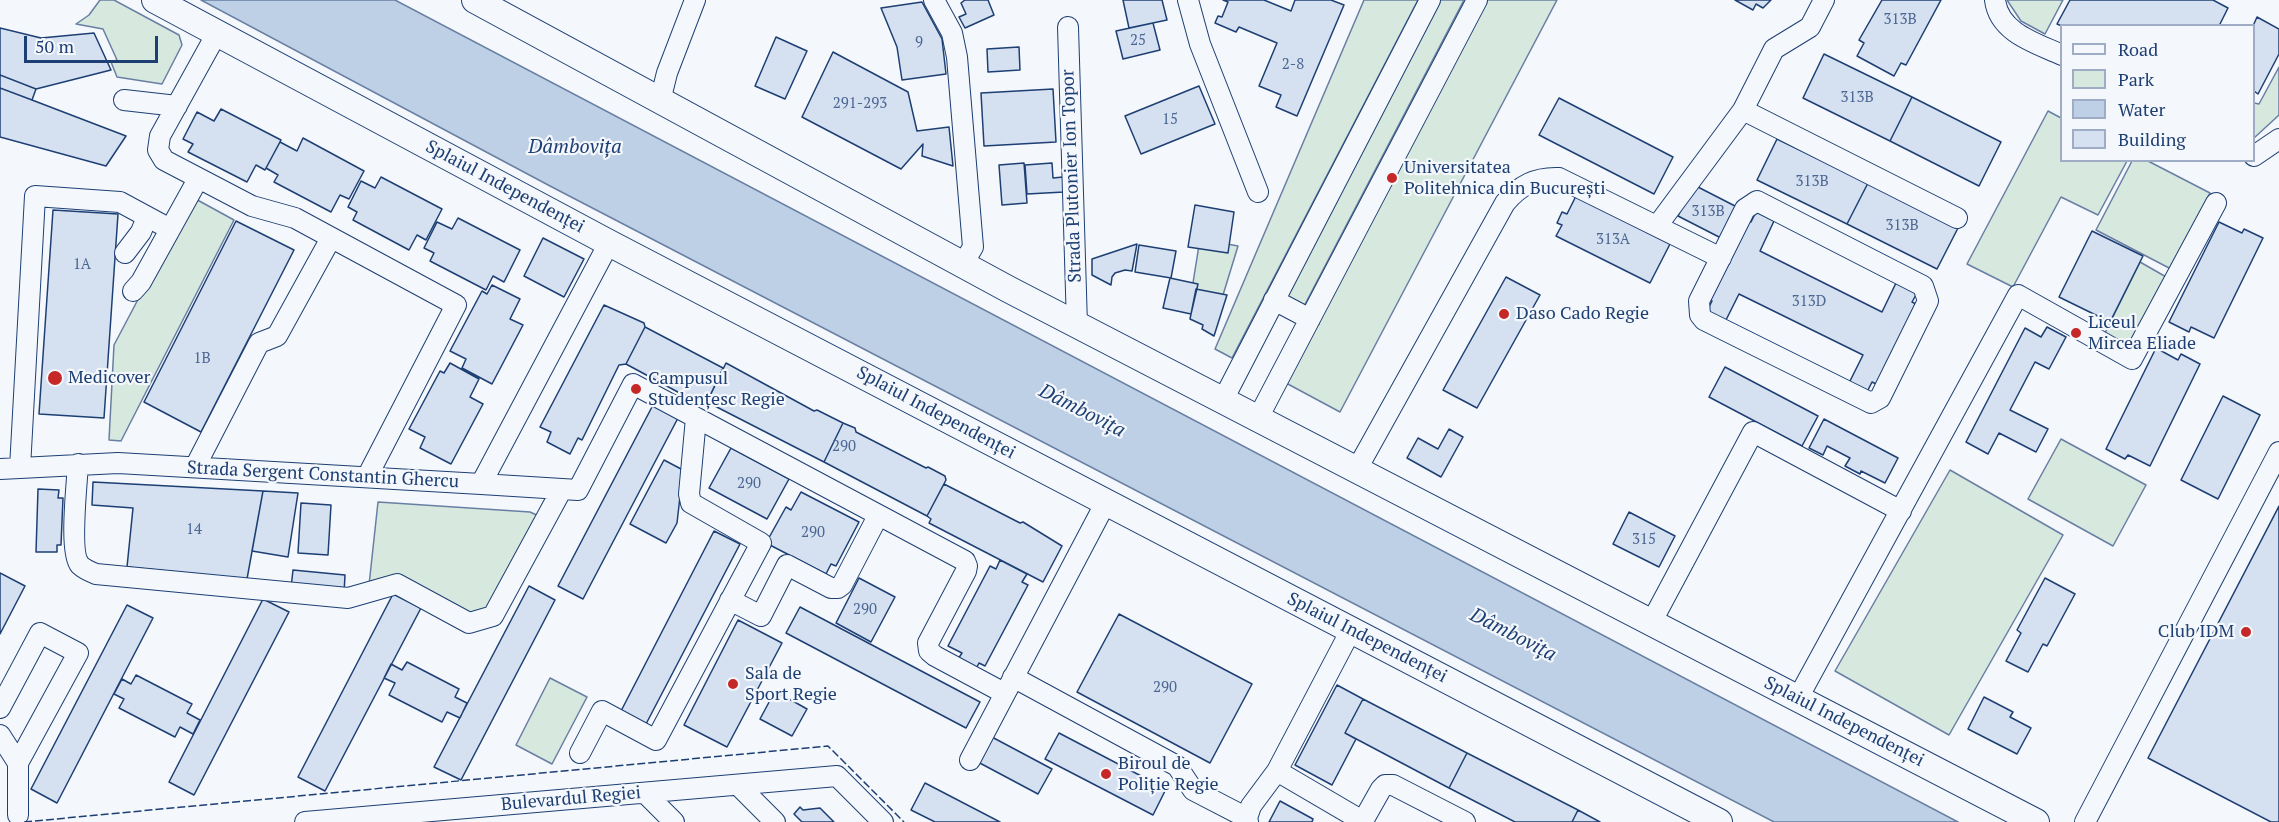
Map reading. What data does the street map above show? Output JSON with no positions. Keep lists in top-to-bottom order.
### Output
{
  "streets": {
    "main road": ["Splaiul Independenței"],
    "street": ["Strada Plutonier Ion Topor", "Strada Sergent Constantin Ghercu", "Bulevardul Regiei"]
  },
  "crossings": [
    ["Strada Plutonier Ion Topor", "Splaiul Independenței"],
    ["Splaiul Independenței", "Strada Sergent Constantin Ghercu"]
  ],
  "water": ["Dâmbovița"],
  "places": [
    "Universitatea Politehnica din București",
    "Daso Cado Regie",
    "Liceul Mircea Eliade",
    "Medicover",
    "Campusul Studențesc Regie",
    "Club IDM",
    "Sala de Sport Regie",
    "Biroul de Poliție Regie"
  ],
  "house_numbers": [
    "313B",
    "25",
    "9",
    "2-8",
    "313B",
    "291-293",
    "15",
    "313B",
    "313B",
    "313B",
    "313A",
    "1A",
    "313D",
    "1B",
    "290",
    "290",
    "14",
    "290",
    "315",
    "290",
    "290"
  ],
  "legend": [
    "Road",
    "Park",
    "Water",
    "Building"
  ],
  "scale_bar": "50 m"
}
